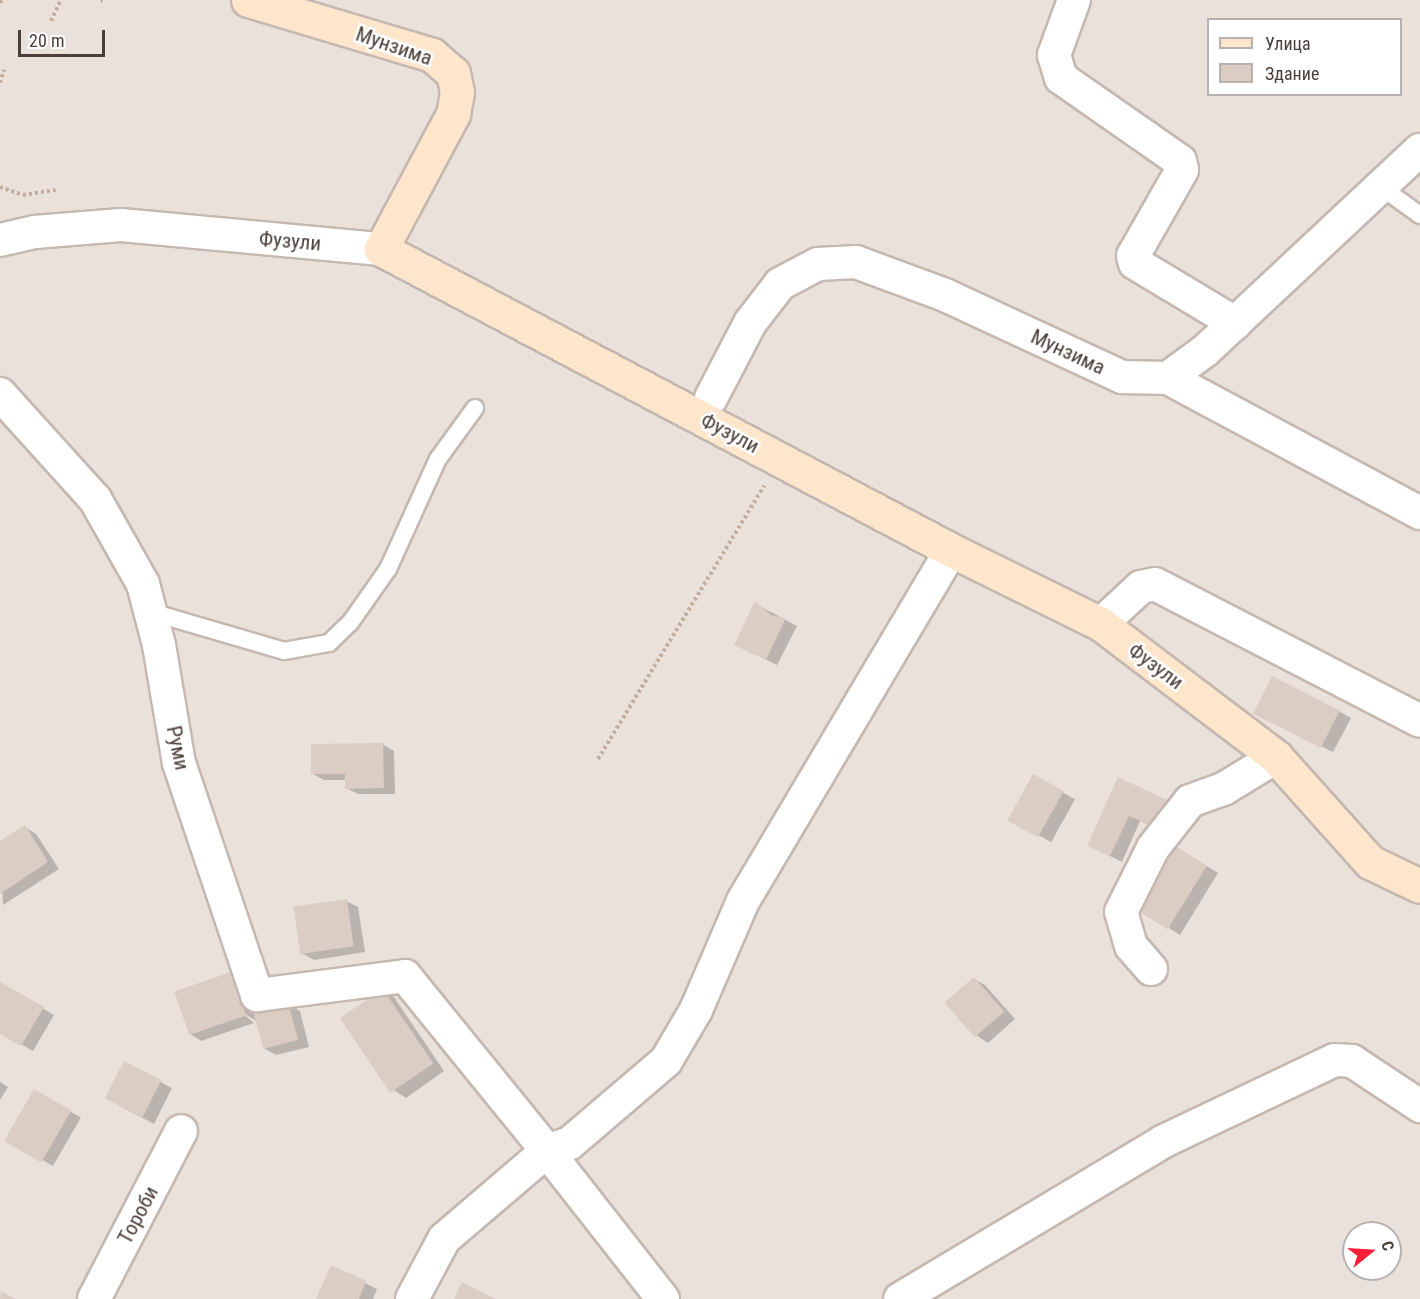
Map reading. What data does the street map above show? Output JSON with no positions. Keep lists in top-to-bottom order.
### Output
{
  "streets": {
    "street": [
      "Мунзима",
      "Фузули",
      "Руми",
      "Тороби"
    ]
  },
  "crossings": [
    ["Мунзима", "Фузули"]
  ],
  "legend": ["Улица", "Здание"],
  "scale_bar": "20 m",
  "north": "right"
}
